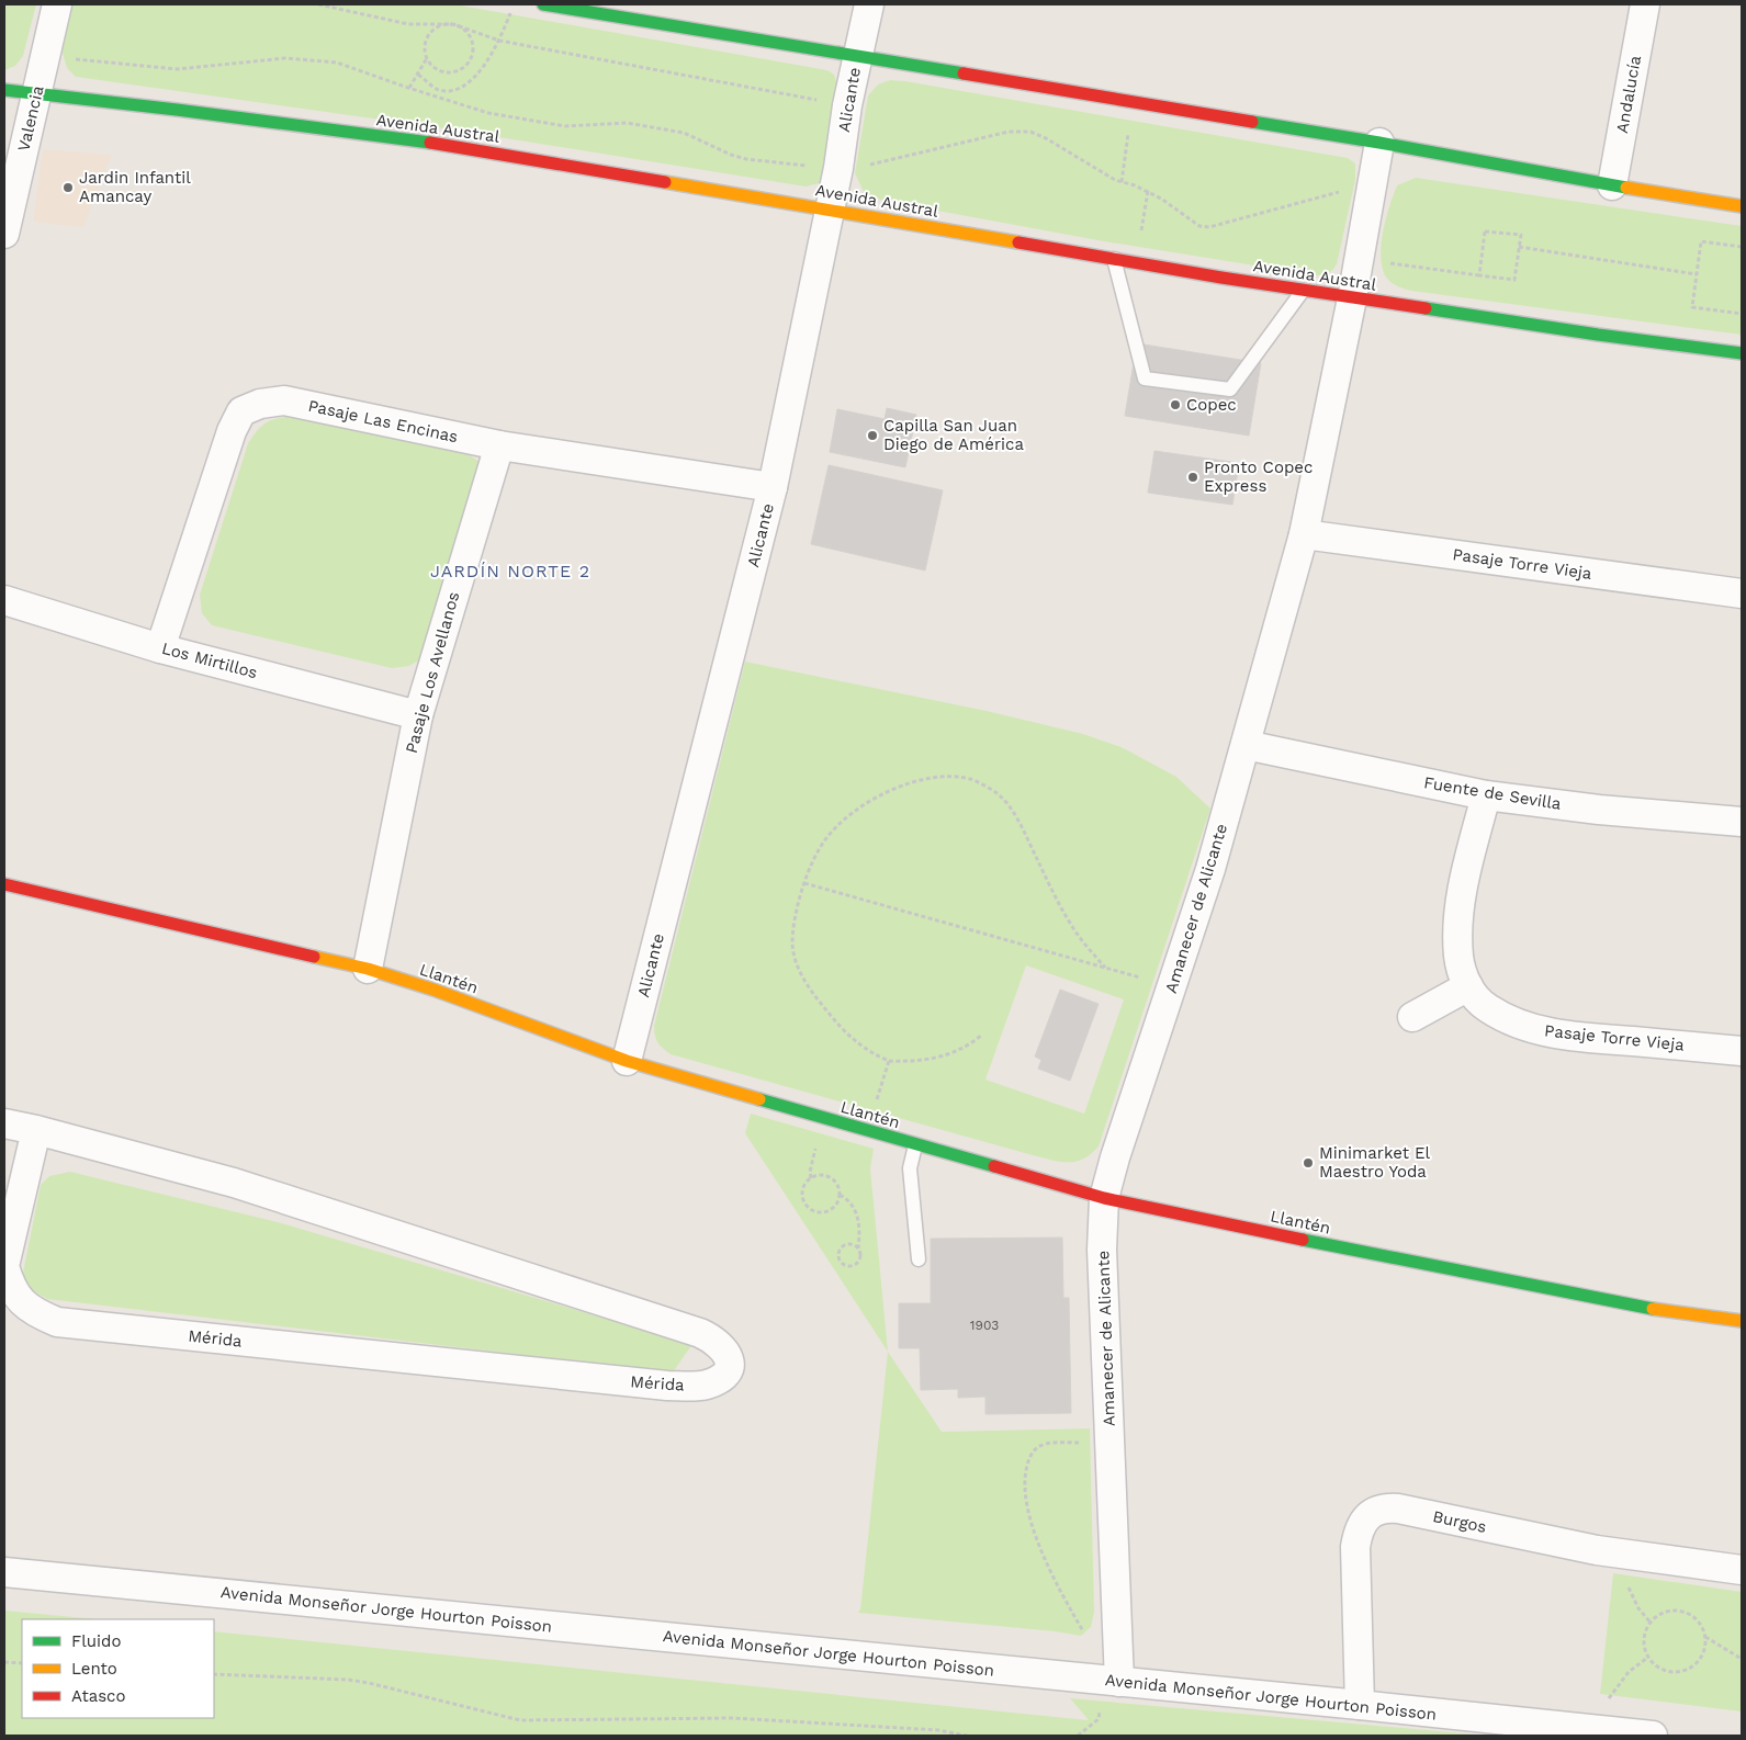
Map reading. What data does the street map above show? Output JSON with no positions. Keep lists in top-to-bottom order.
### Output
{
  "streets": {
    "main road": ["Avenida Austral", "Llantén"],
    "street": [
      "Andalucía",
      "Alicante",
      "Valencia",
      "Pasaje Las Encinas",
      "Pasaje Torre Vieja",
      "Los Mirtillos",
      "Pasaje Los Avellanos",
      "Fuente de Sevilla",
      "Amanecer de Alicante",
      "Mérida",
      "Burgos",
      "Avenida Monseñor Jorge Hourton Poisson"
    ]
  },
  "crossings": [
    ["Alicante", "Avenida Austral"],
    ["Alicante", "Pasaje Las Encinas"],
    ["Alicante", "Llantén"],
    ["Valencia", "Avenida Austral"],
    ["Avenida Austral", "Amanecer de Alicante"],
    ["Pasaje Las Encinas", "Los Mirtillos"],
    ["Pasaje Las Encinas", "Pasaje Los Avellanos"],
    ["Pasaje Torre Vieja", "Fuente de Sevilla"],
    ["Pasaje Torre Vieja", "Amanecer de Alicante"],
    ["Los Mirtillos", "Pasaje Los Avellanos"],
    ["Pasaje Los Avellanos", "Llantén"],
    ["Fuente de Sevilla", "Amanecer de Alicante"],
    ["Amanecer de Alicante", "Llantén"],
    ["Amanecer de Alicante", "Avenida Monseñor Jorge Hourton Poisson"],
    ["Burgos", "Avenida Monseñor Jorge Hourton Poisson"]
  ],
  "districts": ["JARDÍN NORTE 2"],
  "places": [
    "Jardin Infantil Amancay",
    "Copec",
    "Capilla San Juan Diego de América",
    "Pronto Copec Express",
    "Minimarket El Maestro Yoda"
  ],
  "house_numbers": ["1903"],
  "legend": ["Fluido", "Lento", "Atasco"]
}
